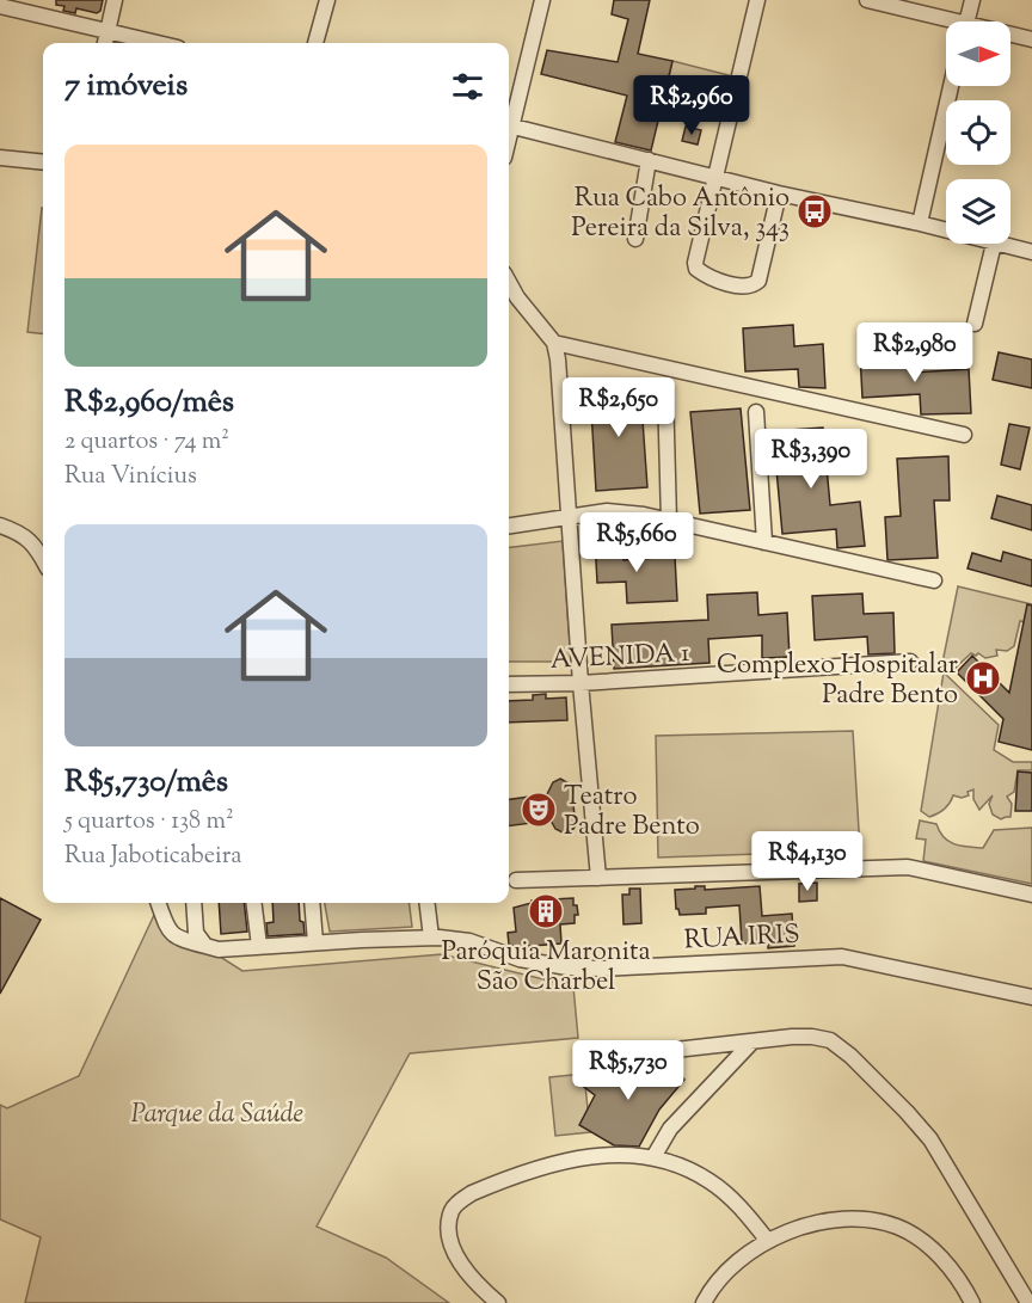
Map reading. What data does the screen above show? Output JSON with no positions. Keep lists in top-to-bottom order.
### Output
{
  "streets": {
    "street": ["AVENIDA 1", "RUA IRIS"]
  },
  "parks": ["Parque da Saúde"],
  "places": {
    "bus stop": ["Rua Cabo Antônio Pereira da Silva, 343"],
    "hospital": ["Complexo Hospitalar Padre Bento"],
    "theatre": ["Teatro Padre Bento"],
    "building": ["Paróquia Maronita São Charbel"]
  },
  "north": "right",
  "page": {
    "heading": "7 imóveis",
    "price": [
      "R$2,960",
      "R$2,980",
      "R$2,650",
      "R$3,390",
      "R$5,660",
      "R$4,130",
      "R$5,730"
    ],
    "list": [
      {
        "name": "R$2,960/mês",
        "note": "2 quartos · 74 m² · Rua Vinícius"
      },
      {
        "name": "R$5,730/mês",
        "note": "5 quartos · 138 m² · Rua Jaboticabeira"
      }
    ]
  }
}
